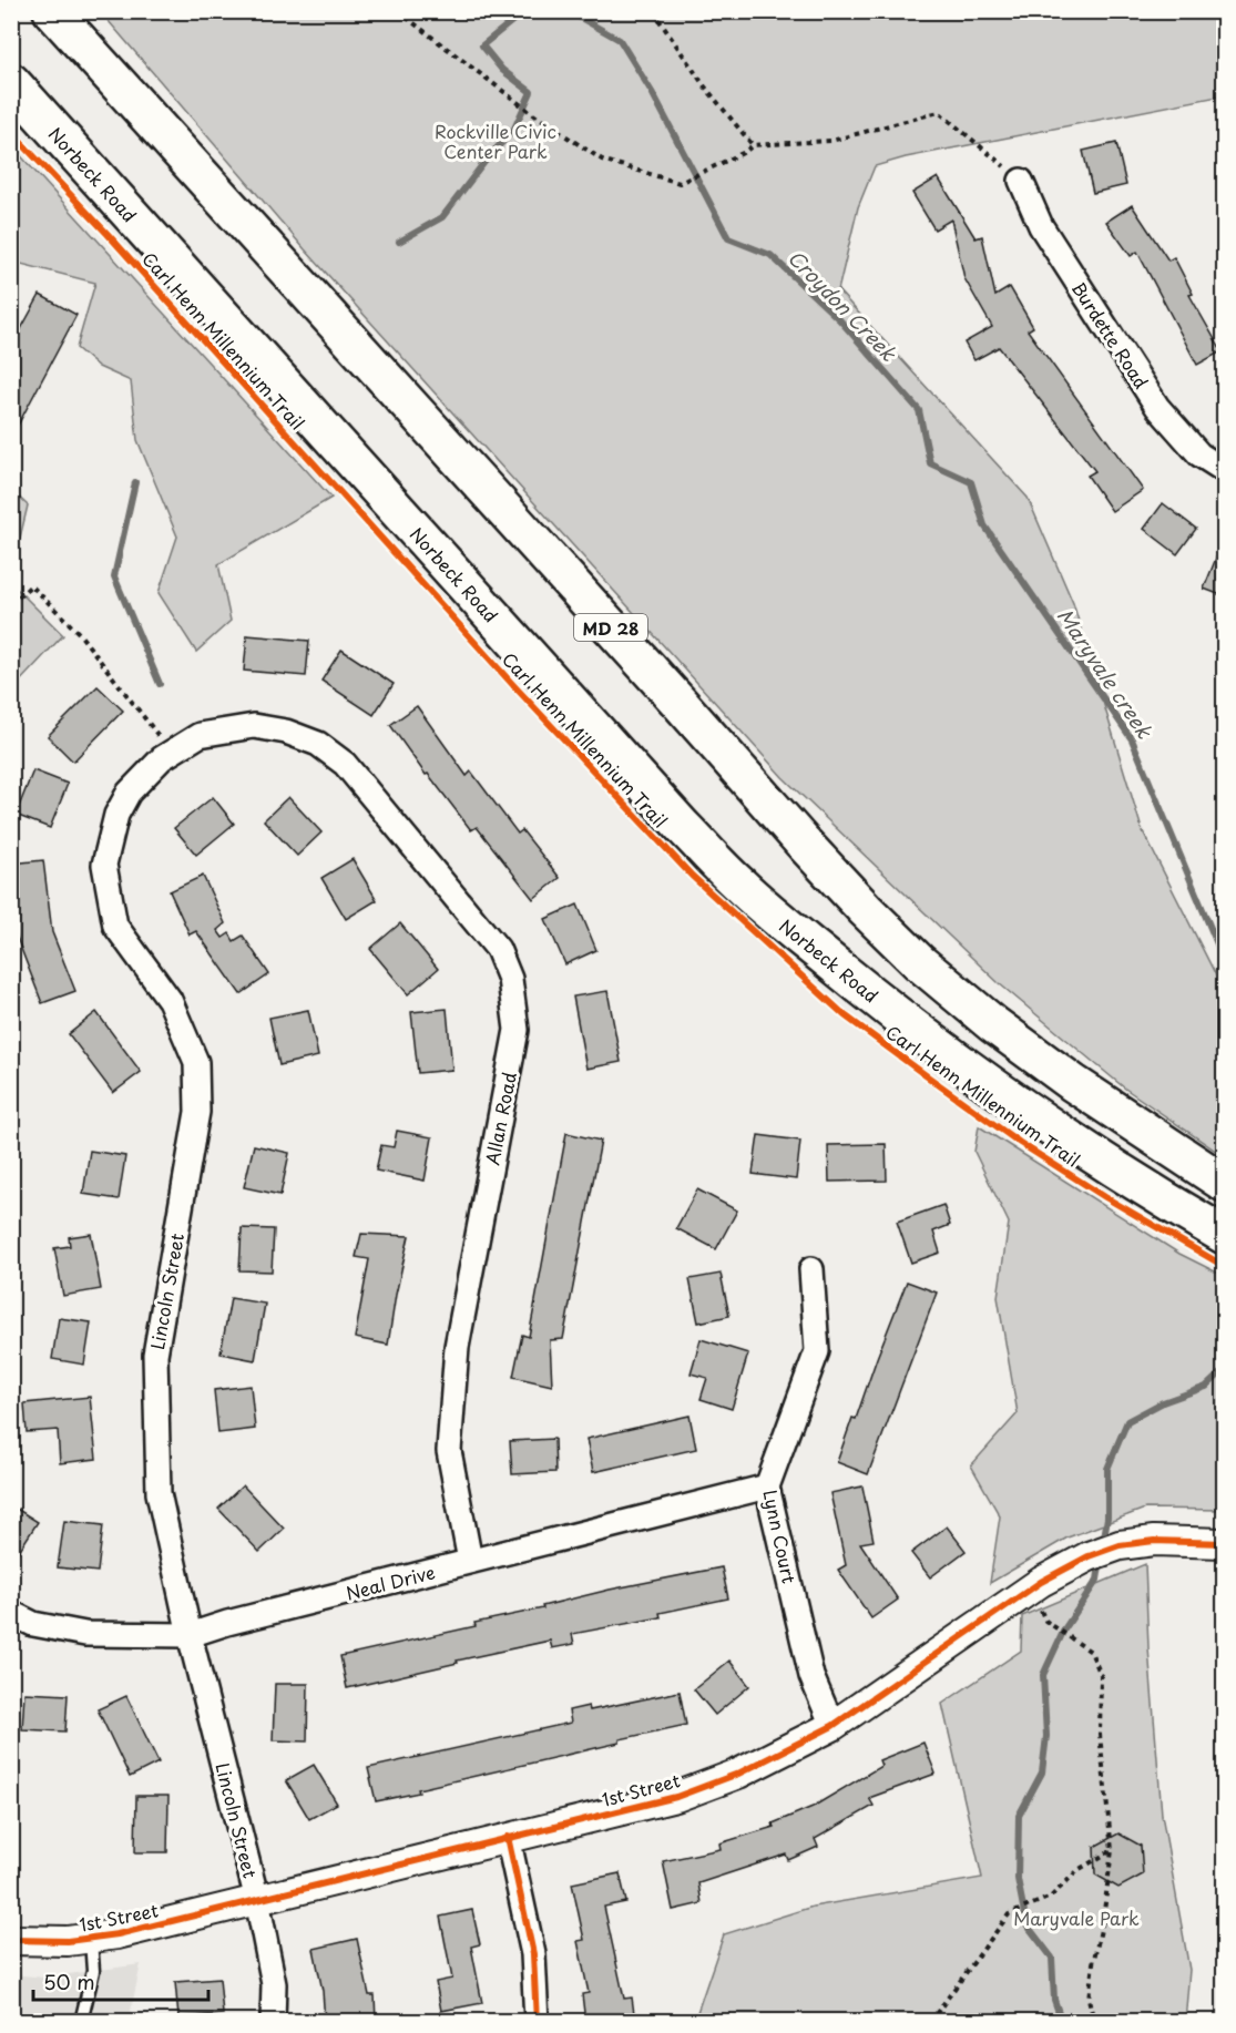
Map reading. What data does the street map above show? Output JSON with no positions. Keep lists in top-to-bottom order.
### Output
{
  "streets": {
    "main road": ["Norbeck Road", "MD 28"],
    "street": [
      "Burdette Road",
      "Allan Road",
      "Lincoln Street",
      "Lynn Court",
      "Neal Drive",
      "1st Street"
    ],
    "cycle path": ["Carl Henn Millennium Trail"]
  },
  "crossings": [
    ["Allan Road", "Lincoln Street"],
    ["Allan Road", "Neal Drive"],
    ["Lincoln Street", "Neal Drive"],
    ["Lincoln Street", "1st Street"],
    ["Lynn Court", "Neal Drive"],
    ["Lynn Court", "1st Street"]
  ],
  "water": ["Croydon Creek", "Maryvale creek"],
  "parks": ["Rockville Civic Center Park", "Maryvale Park"],
  "scale_bar": "50 m"
}
